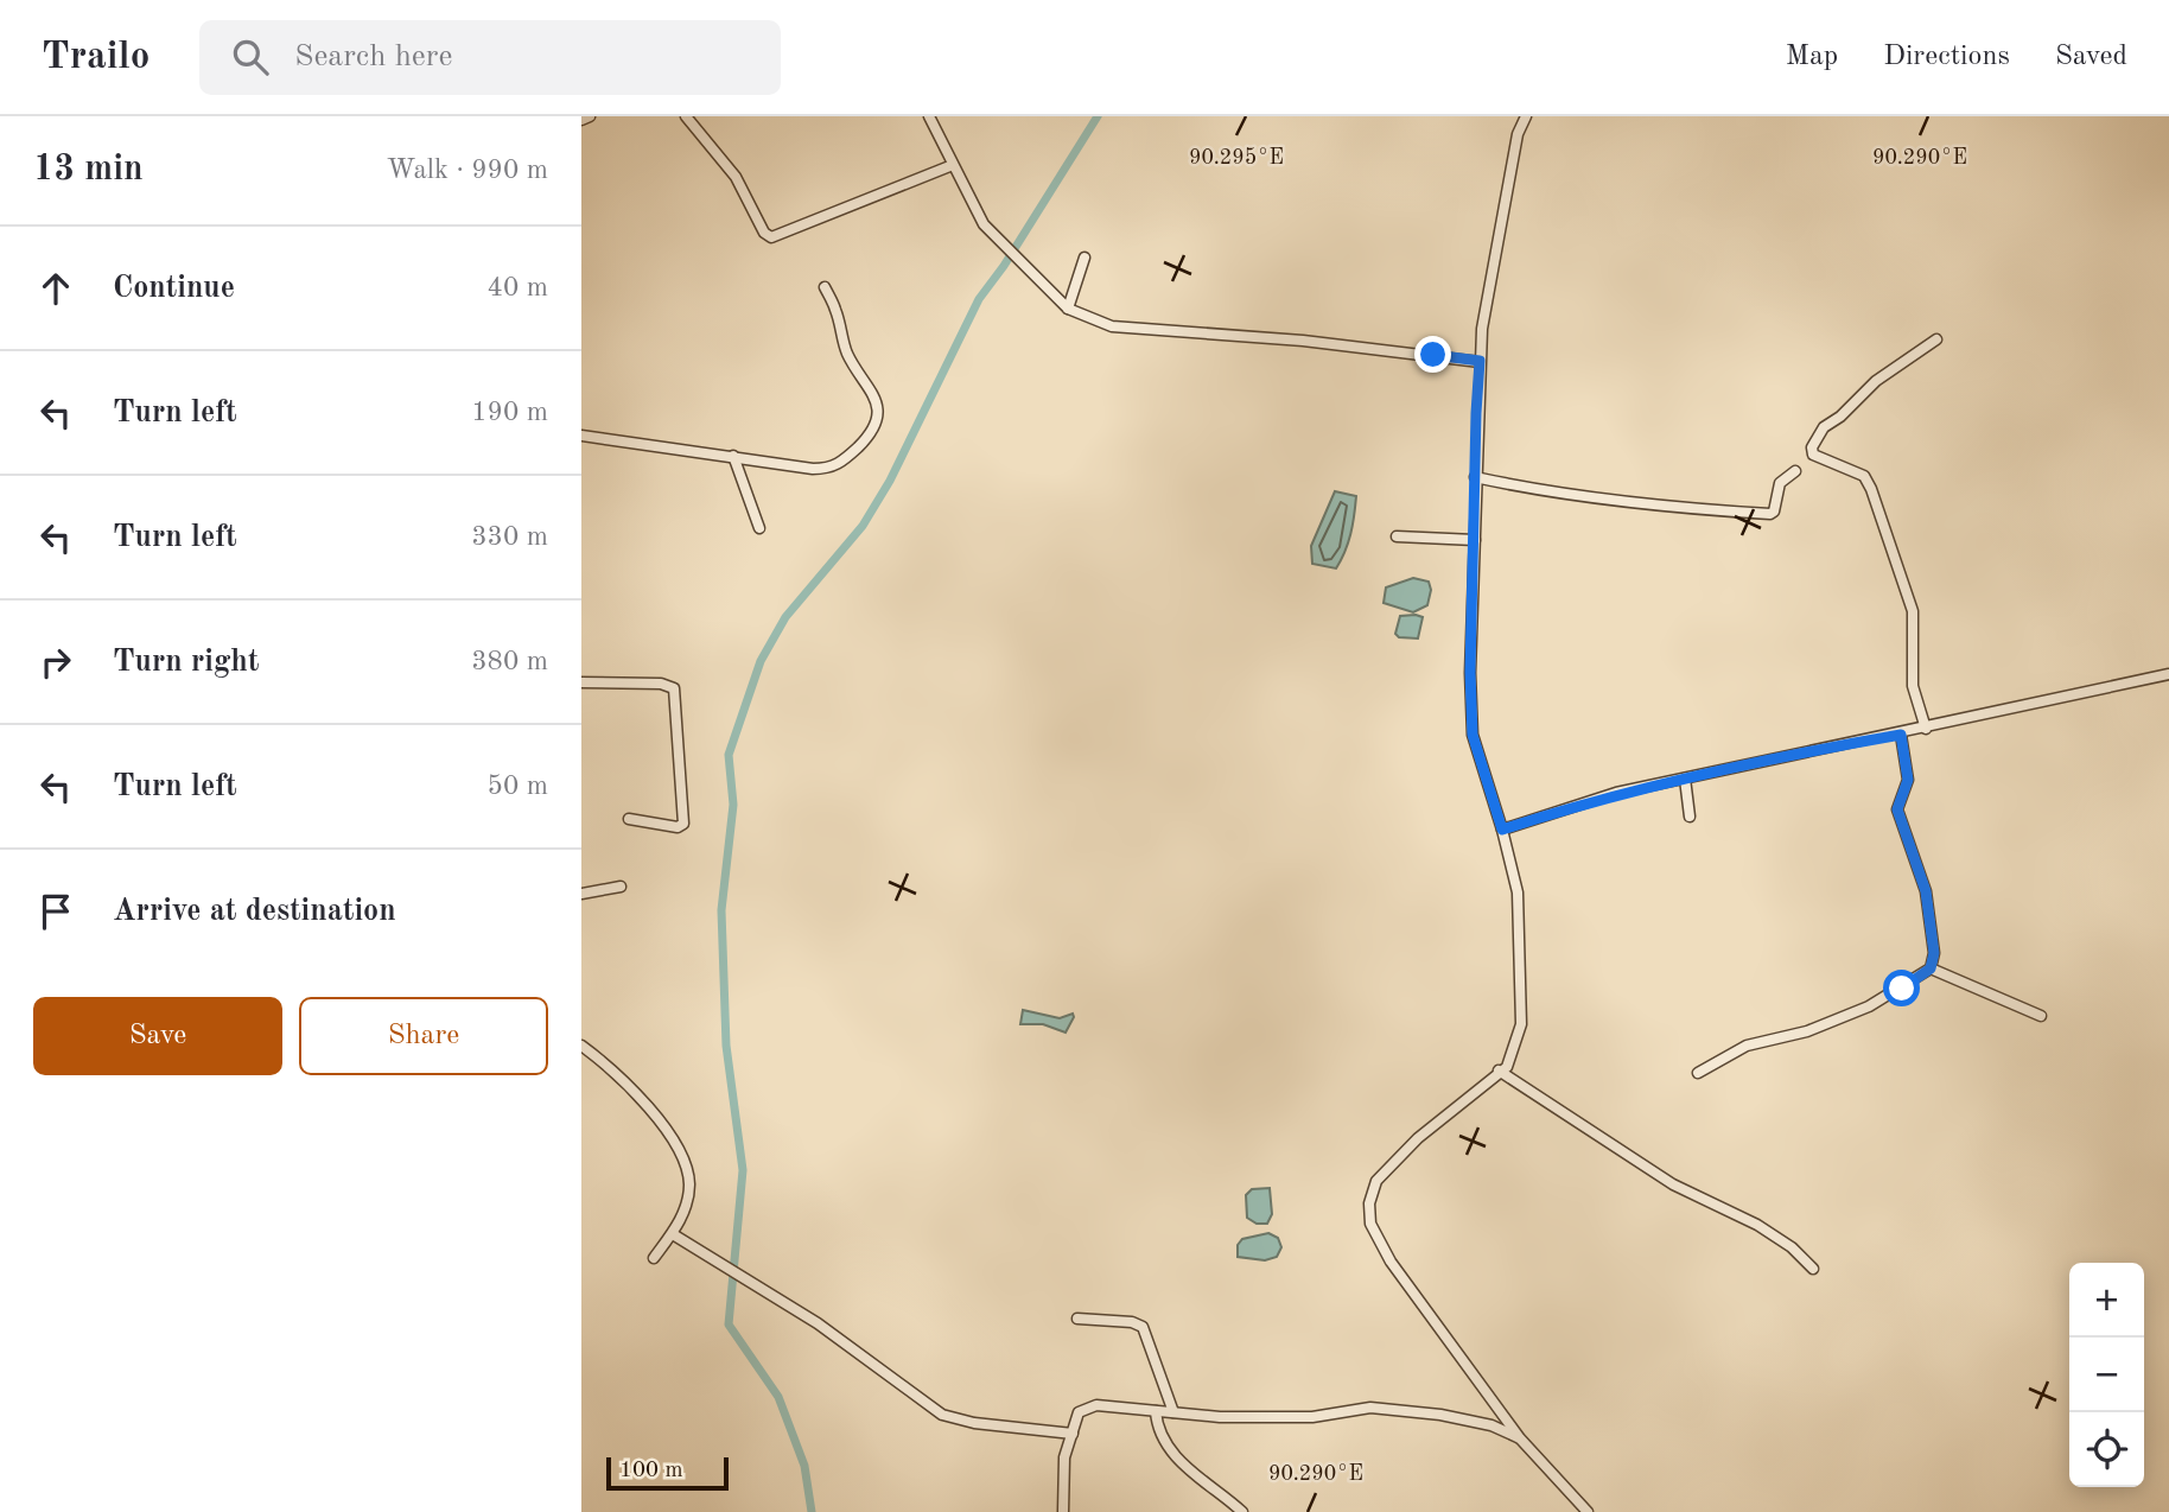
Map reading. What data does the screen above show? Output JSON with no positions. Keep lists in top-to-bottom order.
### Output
{
  "scale_bar": "100 m",
  "page": {
    "header": "Trailo",
    "search": "Search here",
    "nav": ["Map", "Directions", "Saved"],
    "heading": ["13 min", "Walk · 990 m"],
    "list": [
      ["Continue", "40 m"],
      ["Turn left", "190 m"],
      ["Turn left", "330 m"],
      ["Turn right", "380 m"],
      ["Turn left", "50 m"],
      "Arrive at destination"
    ],
    "buttons": ["Save", "Share"],
    "map_buttons": ["+", "−"],
    "scale": "100 m"
  },
  "coordinates": ["90.295°E", "90.290°E"]
}
